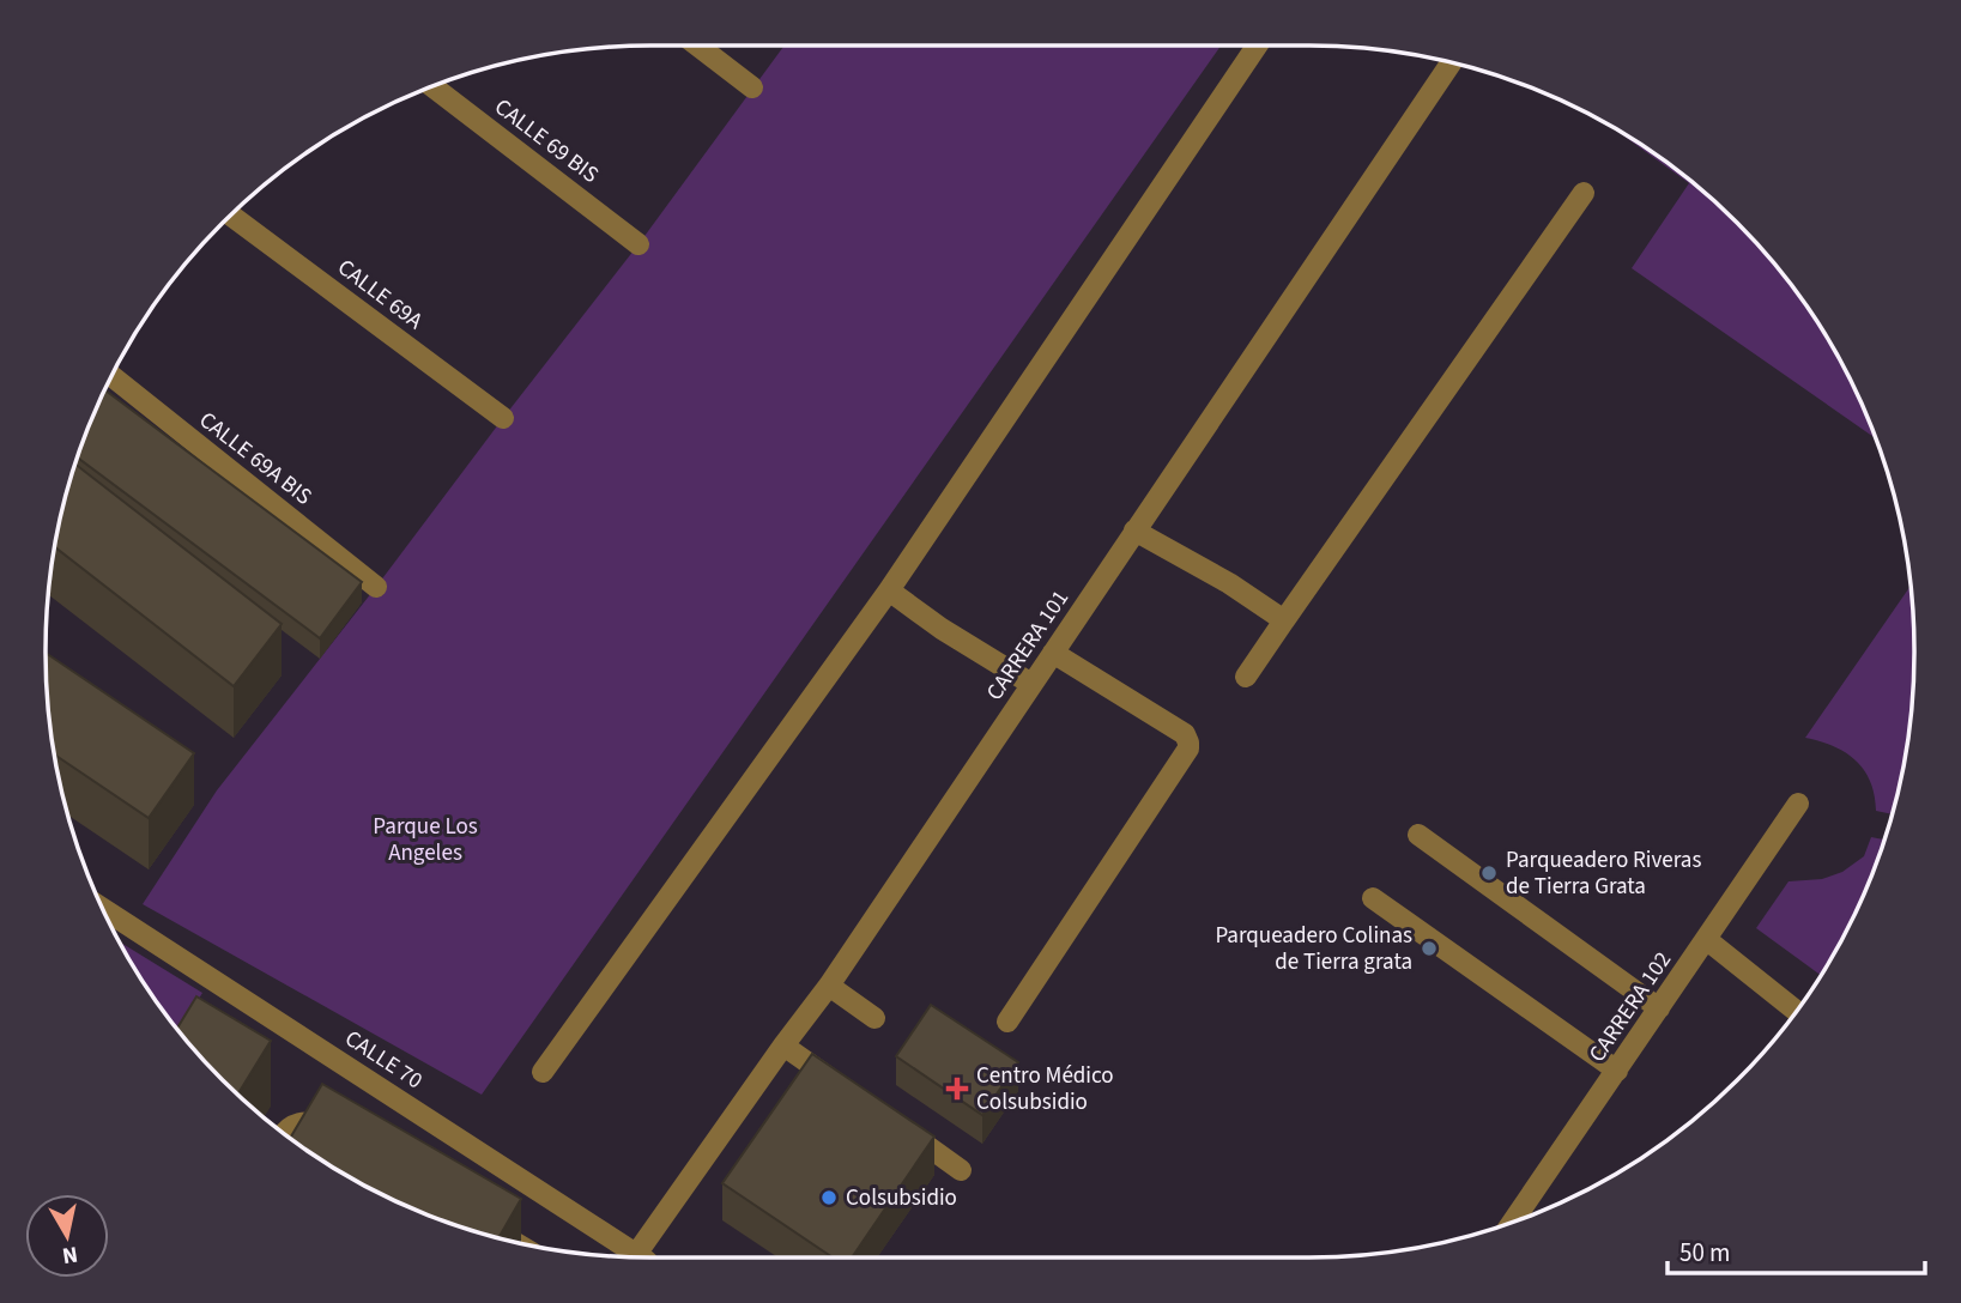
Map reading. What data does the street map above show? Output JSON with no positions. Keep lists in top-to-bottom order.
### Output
{
  "streets": {
    "street": [
      "CALLE 69 BIS",
      "CALLE 69A",
      "CALLE 69A BIS",
      "CARRERA 101",
      "CARRERA 102",
      "CALLE 70"
    ]
  },
  "parks": ["Parque Los Angeles"],
  "places": {
    "other": ["Parqueadero Riveras de Tierra Grata", "Parqueadero Colinas de Tierra grata", "Colsubsidio"],
    "health": ["Centro Médico Colsubsidio"]
  },
  "scale_bar": "50 m",
  "north": "bottom"
}
